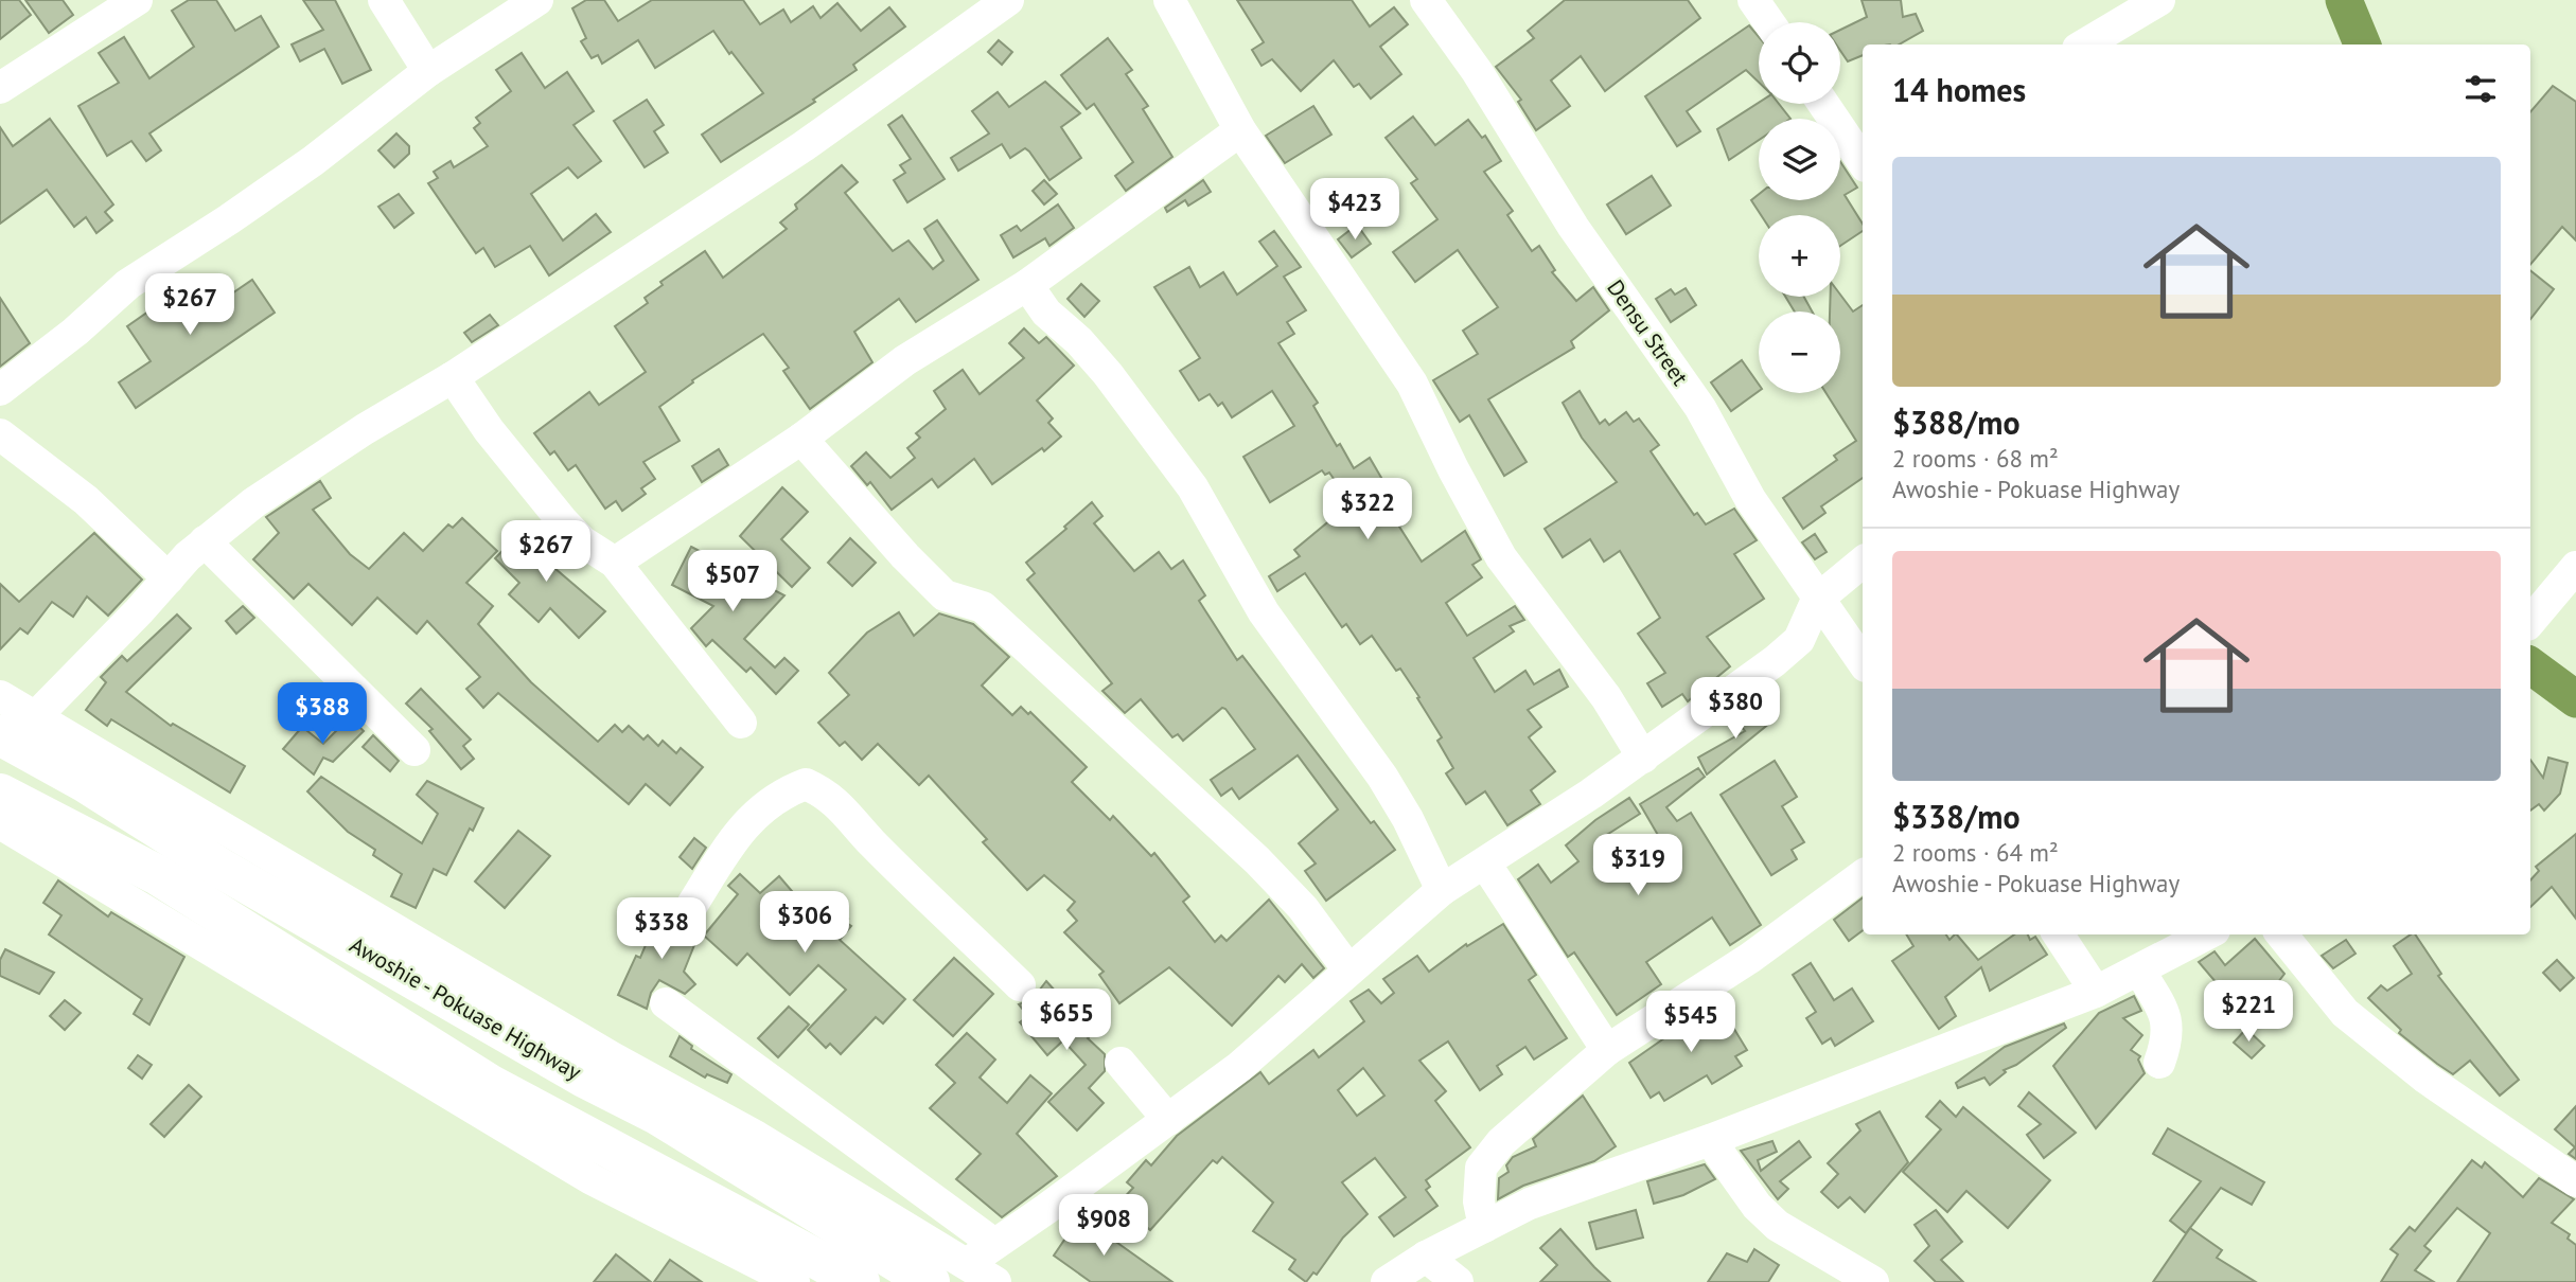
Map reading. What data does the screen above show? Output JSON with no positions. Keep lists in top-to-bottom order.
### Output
{
  "streets": {
    "main road": ["Awoshie - Pokuase Highway"],
    "street": ["Densu Street"]
  },
  "page": {
    "map_buttons": ["+", "−"],
    "heading": "14 homes",
    "list": [
      {
        "name": "$388/mo",
        "note": "2 rooms · 68 m² · Awoshie - Pokuase Highway"
      },
      {
        "name": "$338/mo",
        "note": "2 rooms · 64 m² · Awoshie - Pokuase Highway"
      }
    ],
    "price": [
      "$423",
      "$267",
      "$322",
      "$267",
      "$507",
      "$380",
      "$388",
      "$319",
      "$306",
      "$338",
      "$221",
      "$655",
      "$545",
      "$908"
    ]
  }
}
